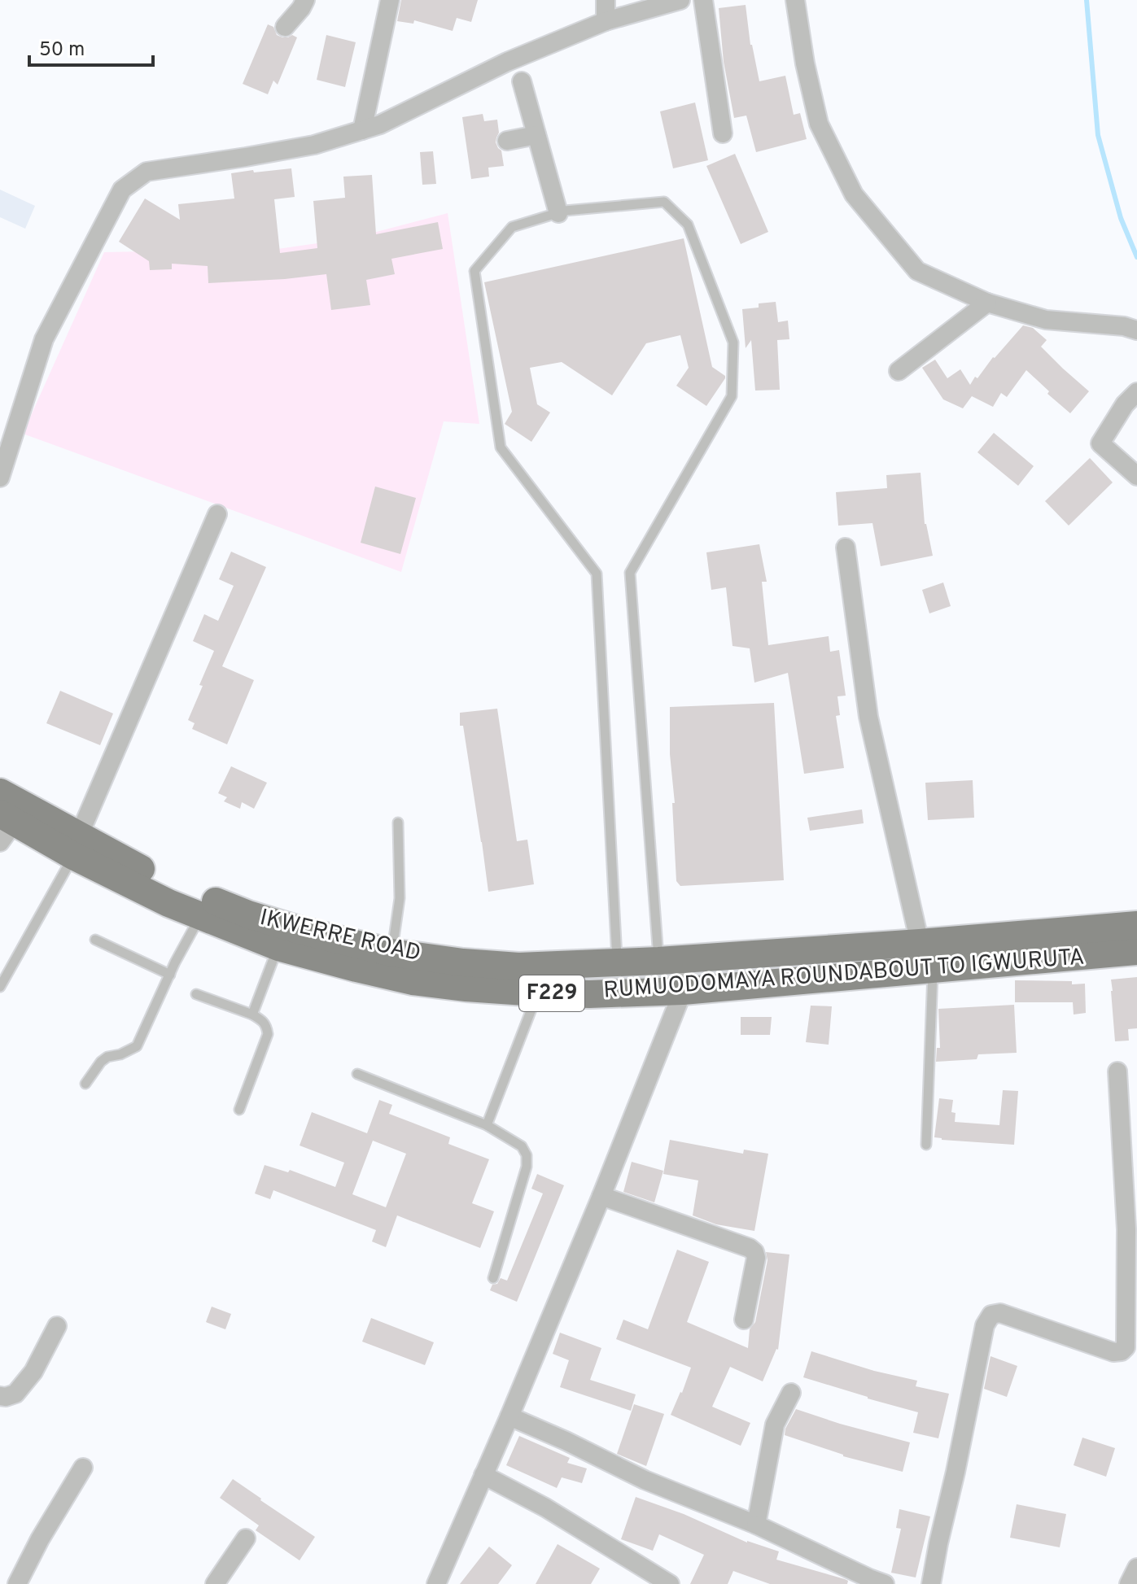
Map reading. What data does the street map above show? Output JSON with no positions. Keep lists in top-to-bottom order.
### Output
{
  "streets": {
    "main road": ["IKWERRE ROAD", "RUMUODOMAYA ROUNDABOUT TO IGWURUTA", "F229"]
  },
  "crossings": [
    ["IKWERRE ROAD", "RUMUODOMAYA ROUNDABOUT TO IGWURUTA"]
  ],
  "scale_bar": "50 m"
}
